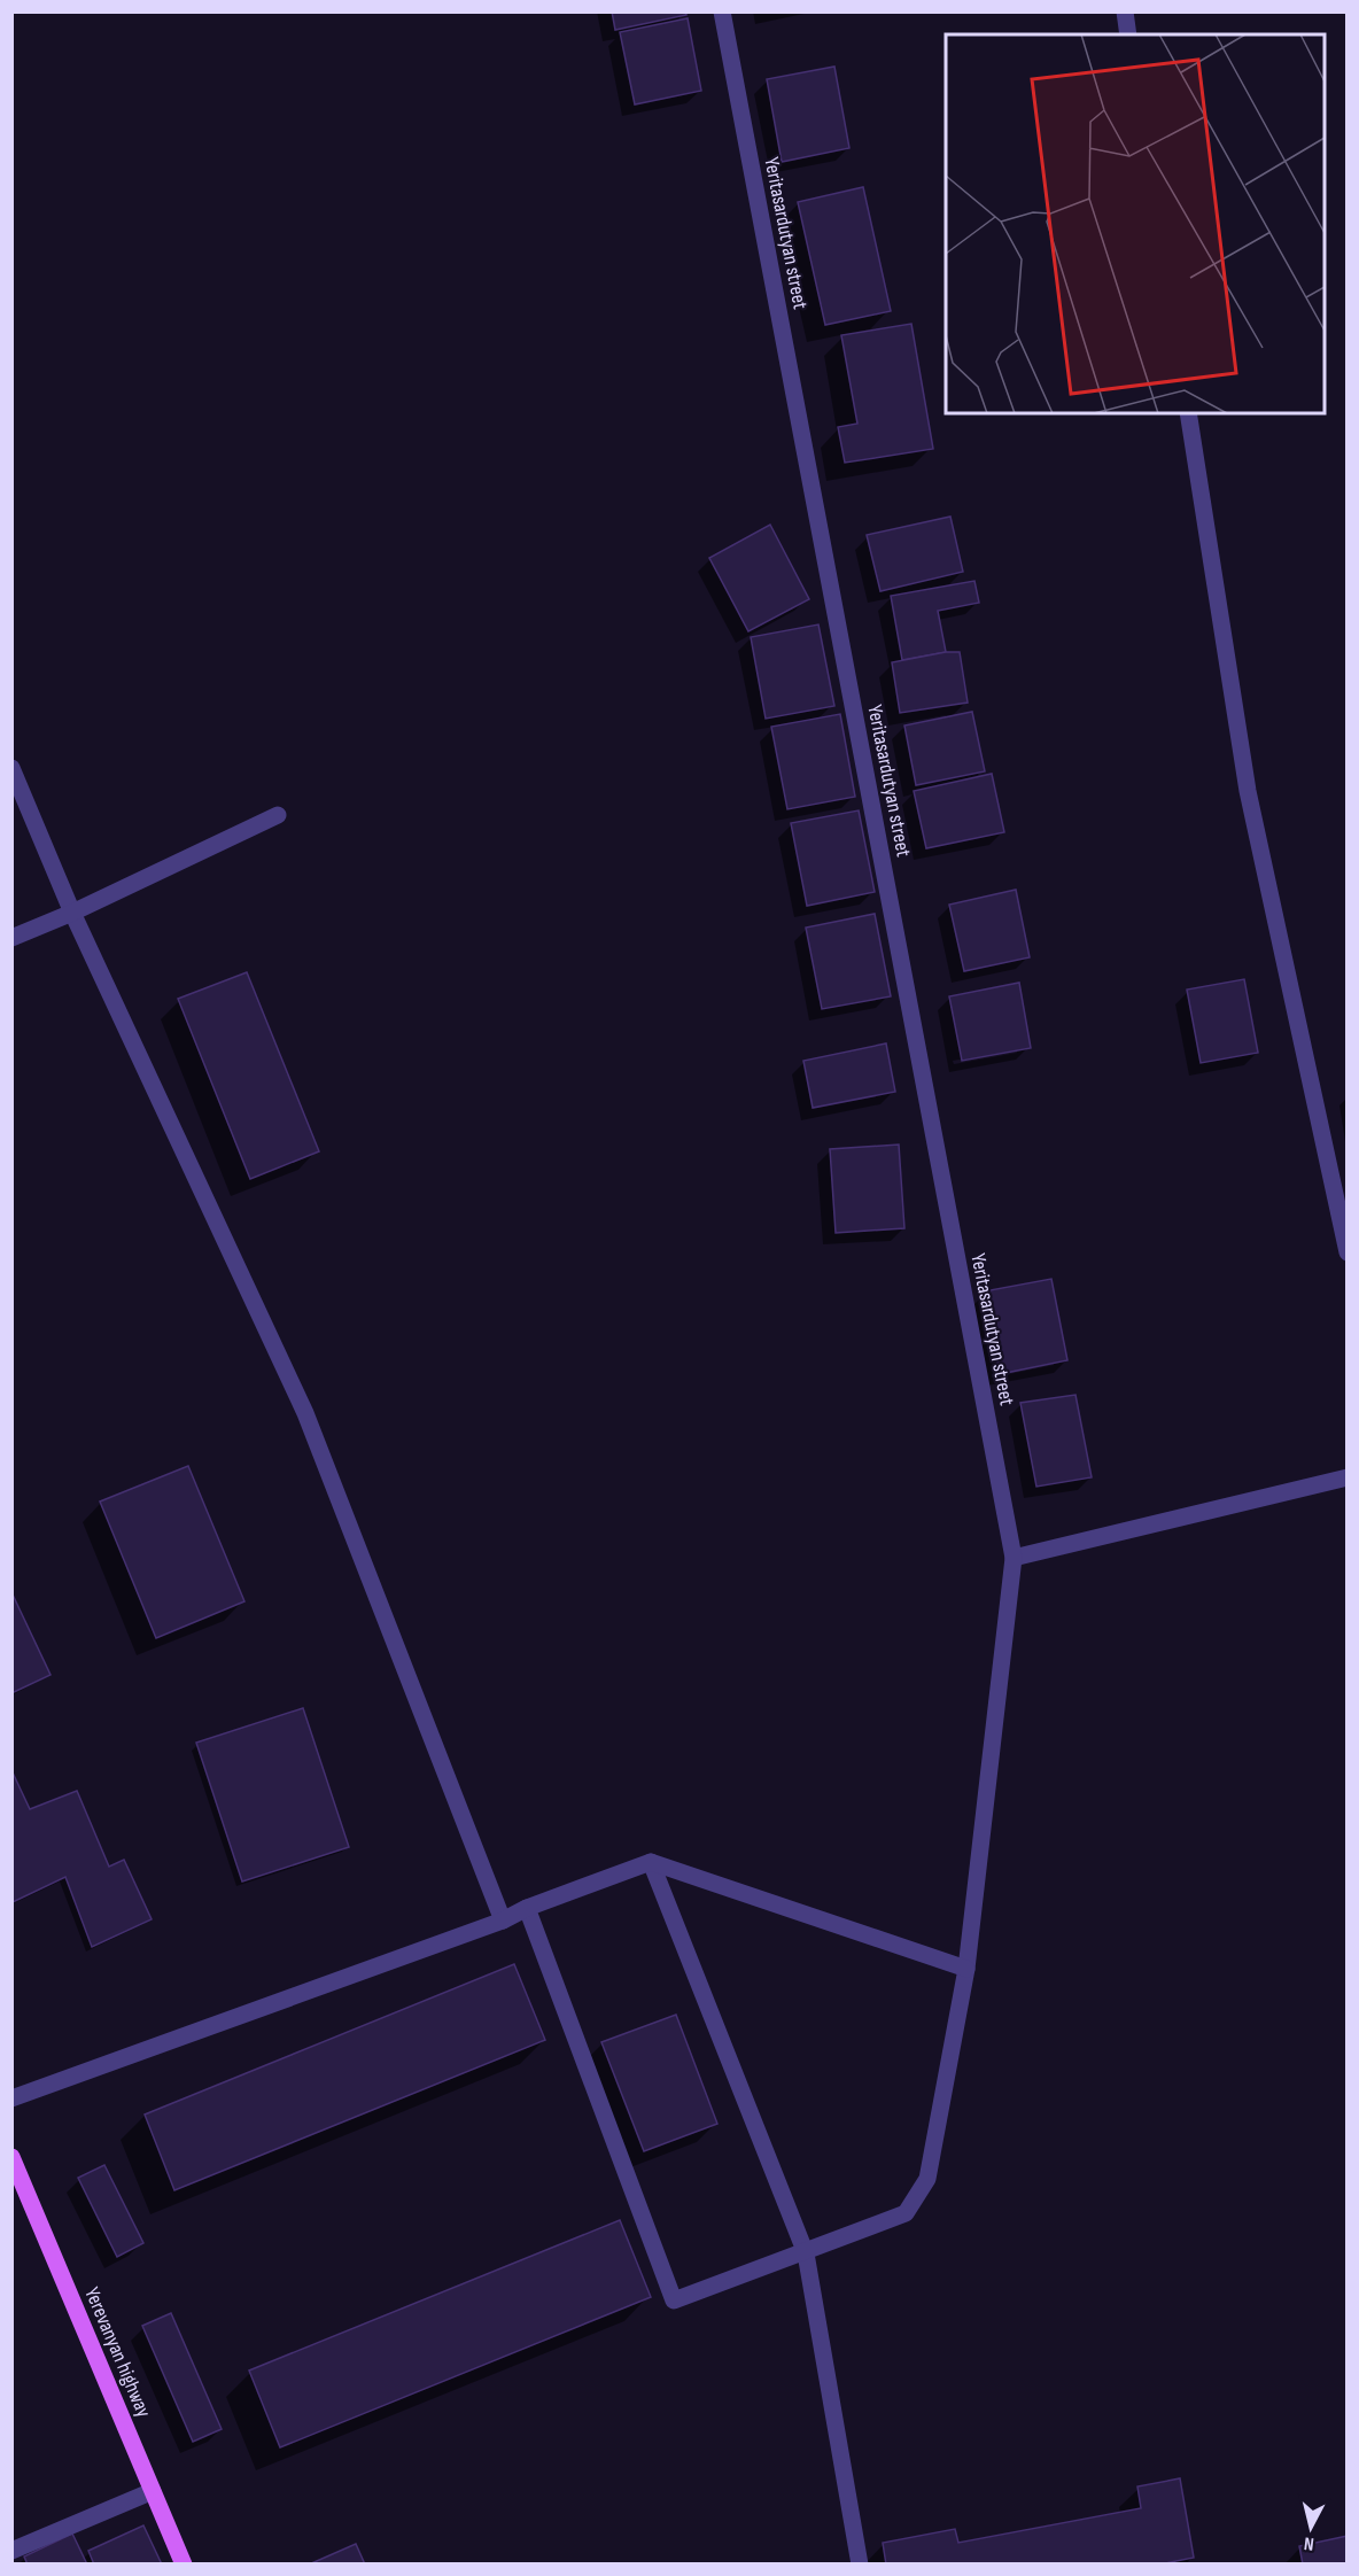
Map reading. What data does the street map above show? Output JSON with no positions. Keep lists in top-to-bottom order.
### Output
{
  "streets": {
    "main road": ["Yerevanyan highway"],
    "street": ["Yeritasardutyan street"]
  },
  "north": "bottom"
}
